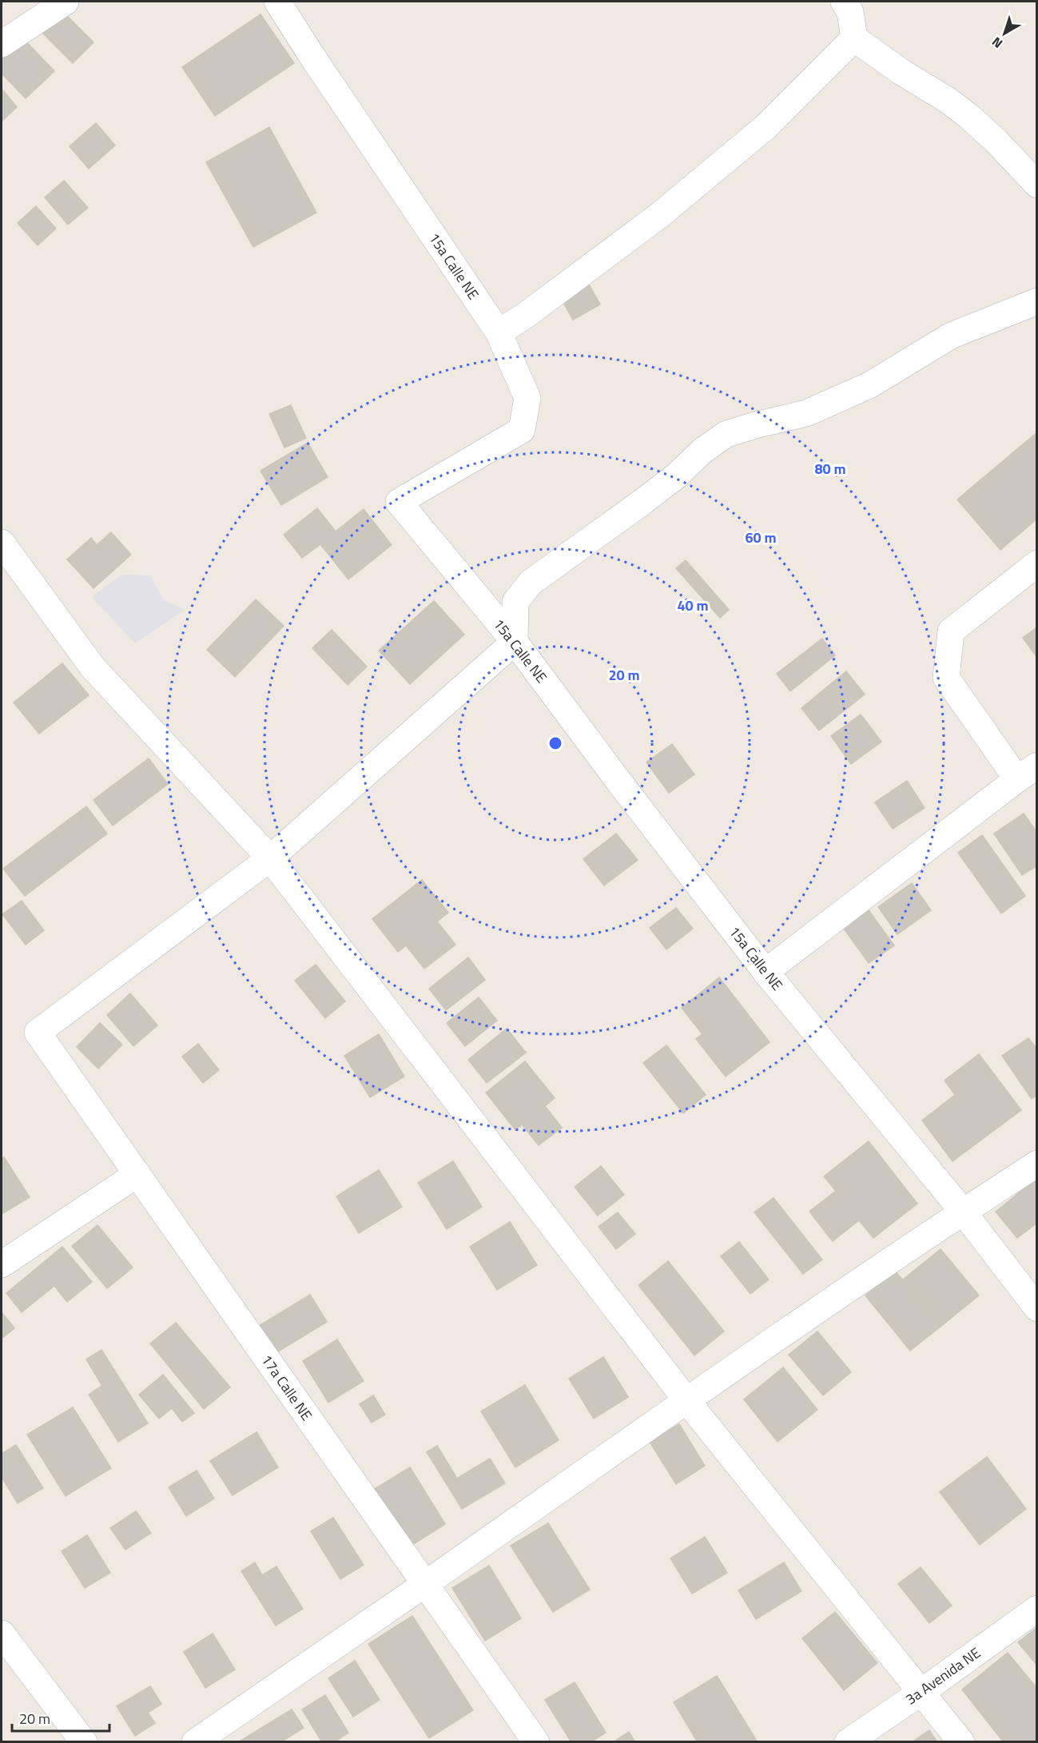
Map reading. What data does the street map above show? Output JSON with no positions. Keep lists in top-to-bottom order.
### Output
{
  "streets": {
    "street": ["15a Calle NE", "17a Calle NE", "3a Avenida NE"]
  },
  "scale_bar": "20 m",
  "north": "bottom left",
  "rings": [
    "80 m",
    "60 m",
    "40 m",
    "20 m"
  ]
}
